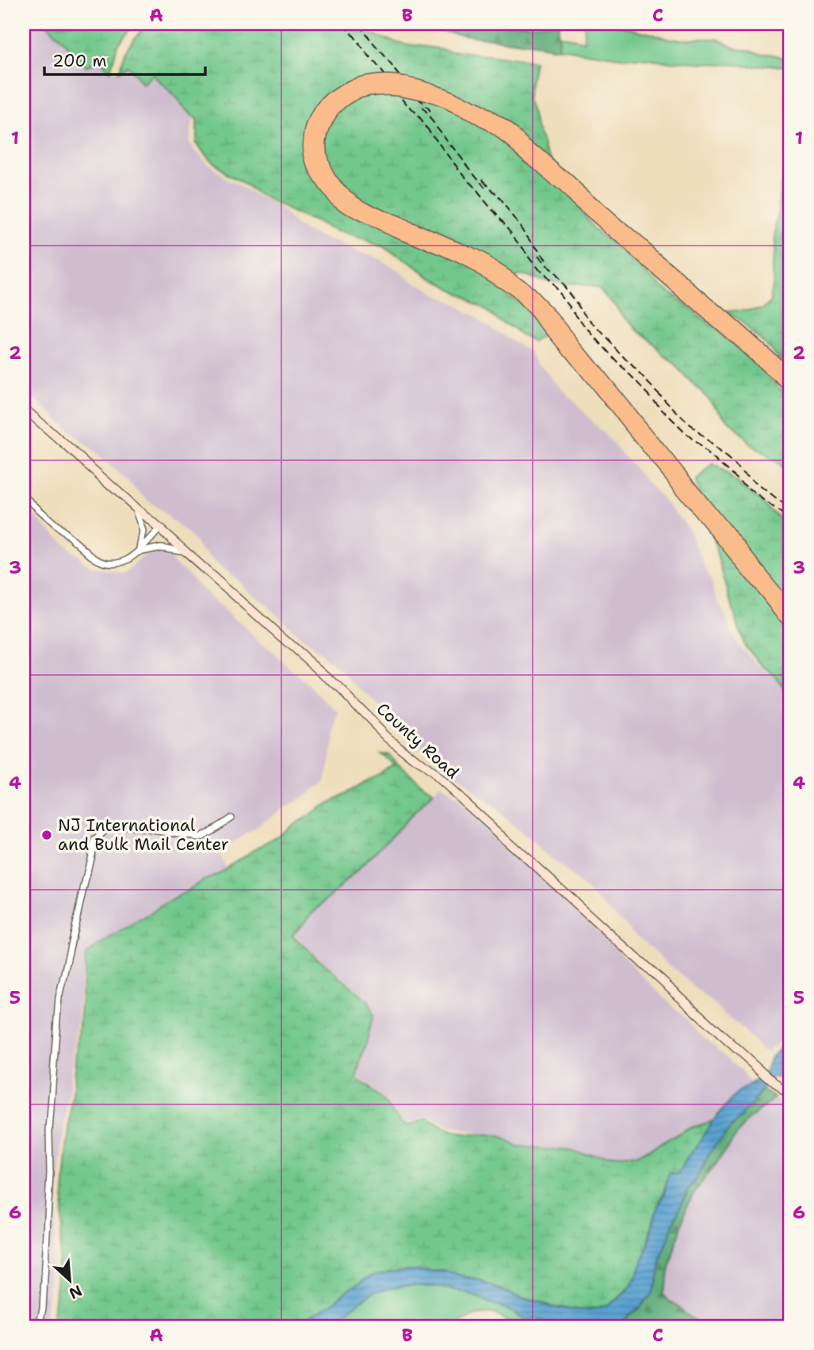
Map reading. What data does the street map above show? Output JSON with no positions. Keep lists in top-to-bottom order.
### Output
{
  "streets": {
    "main road": ["County Road"]
  },
  "places": ["NJ International and Bulk Mail Center"],
  "scale_bar": "200 m",
  "north": "bottom right",
  "grid": {
    "columns": ["A", "B", "C"],
    "rows": [
      "1",
      "2",
      "3",
      "4",
      "5",
      "6"
    ]
  }
}
